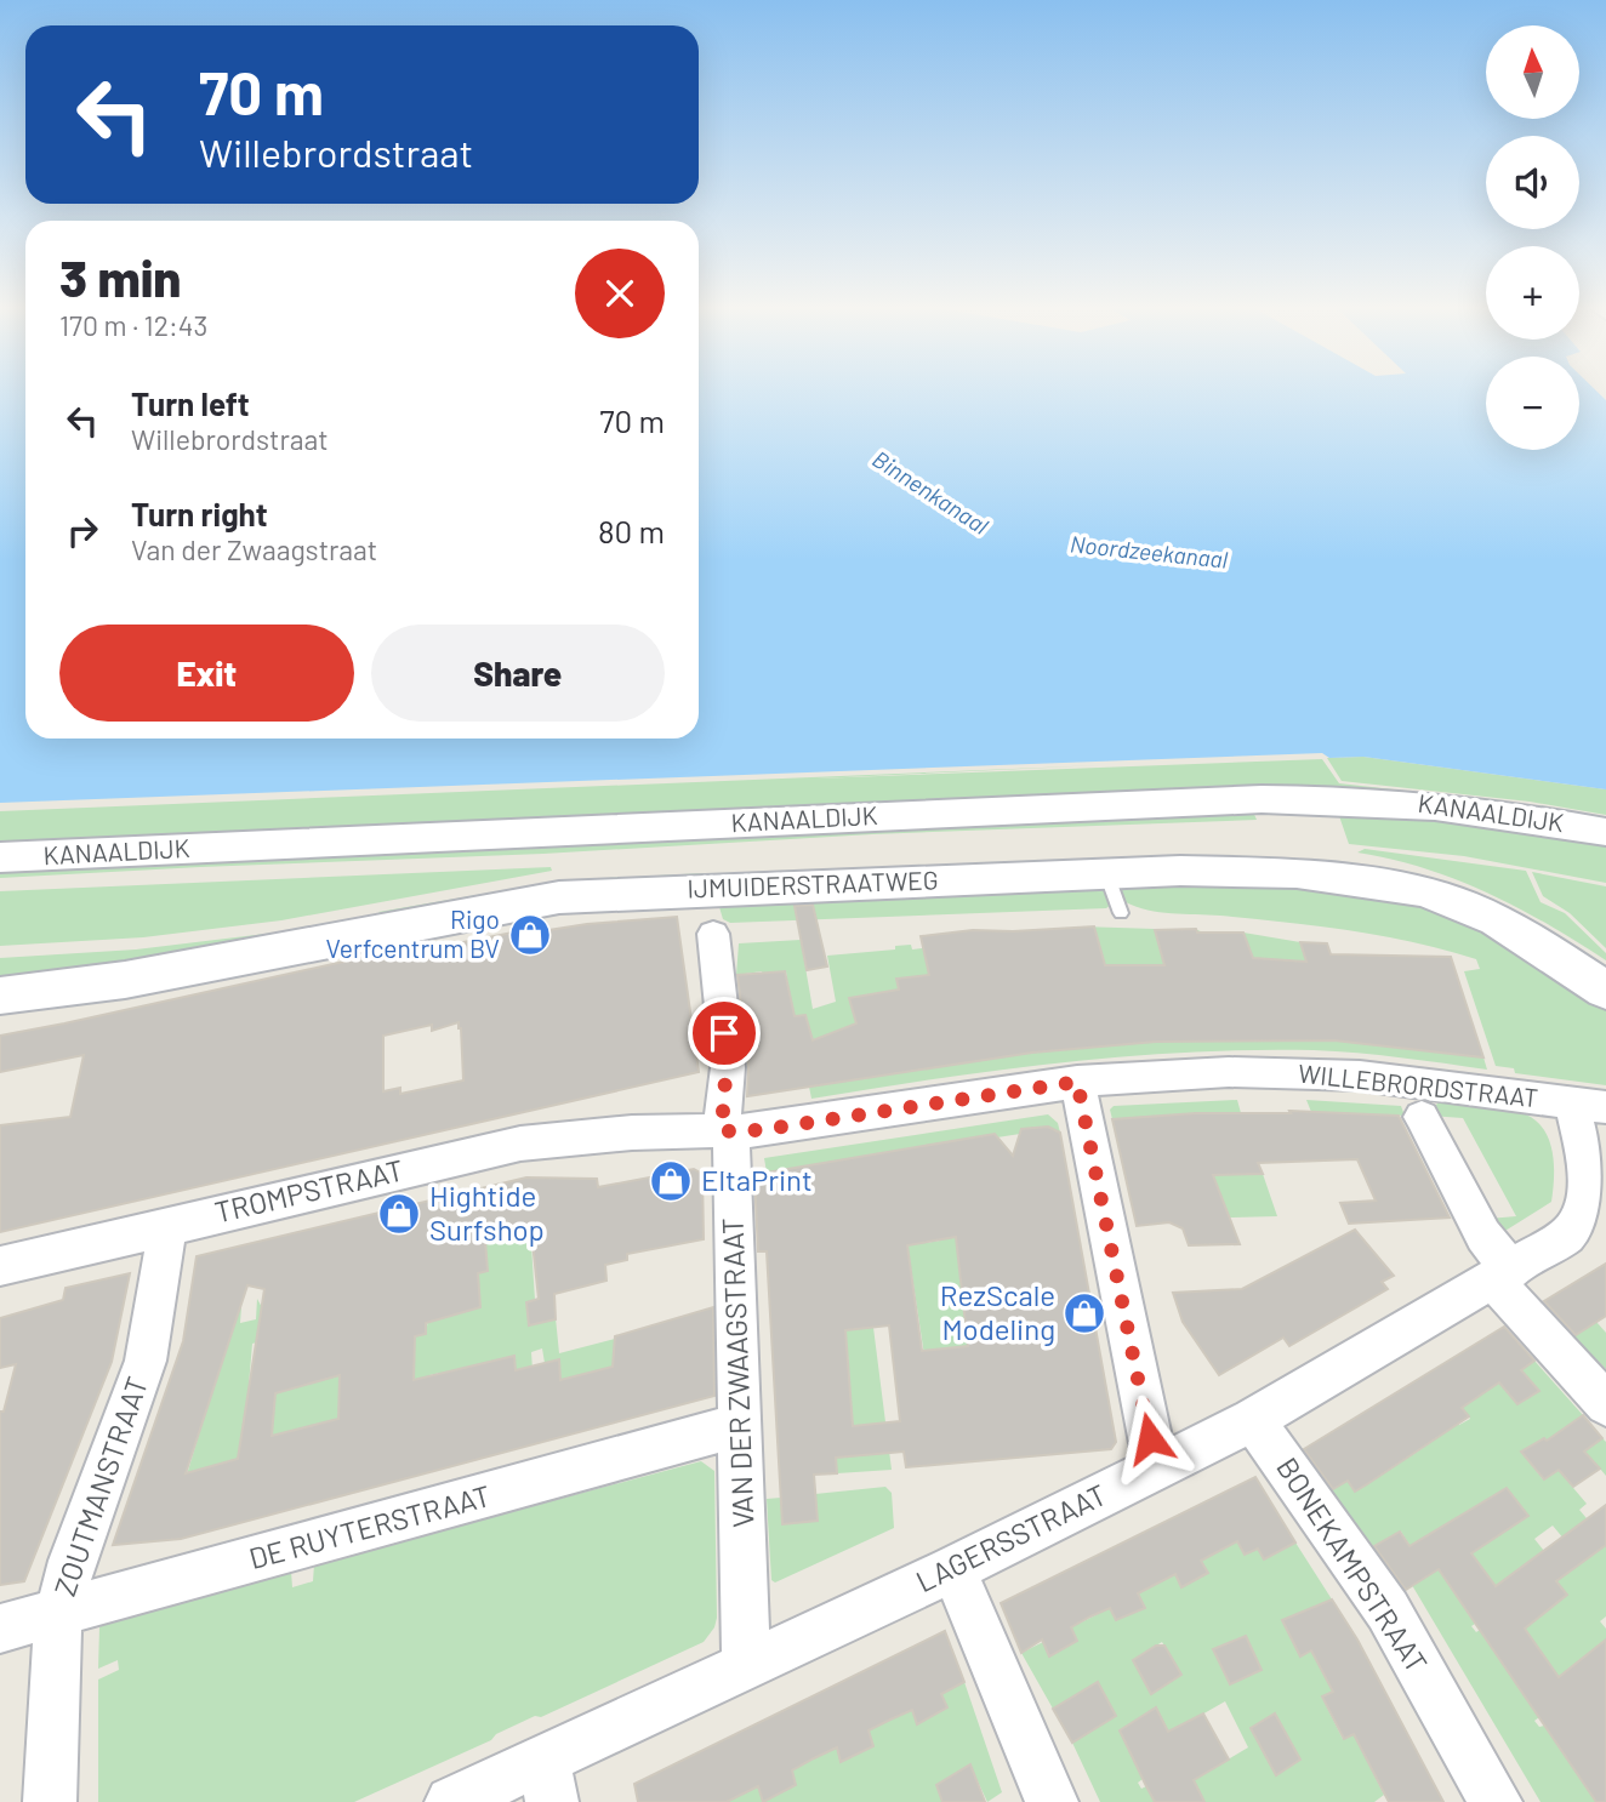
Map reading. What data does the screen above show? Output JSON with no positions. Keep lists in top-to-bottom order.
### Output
{
  "streets": {
    "main road": ["KANAALDIJK", "IJMUIDERSTRAATWEG"],
    "street": [
      "WILLEBRORDSTRAAT",
      "TROMPSTRAAT",
      "VAN DER ZWAAGSTRAAT",
      "ZOUTMANSTRAAT",
      "DE RUYTERSTRAAT",
      "LAGERSSTRAAT",
      "BONEKAMPSTRAAT"
    ]
  },
  "crossings": [
    ["WILLEBRORDSTRAAT", "TROMPSTRAAT"],
    ["WILLEBRORDSTRAAT", "VAN DER ZWAAGSTRAAT"],
    ["WILLEBRORDSTRAAT", "LAGERSSTRAAT"],
    ["TROMPSTRAAT", "VAN DER ZWAAGSTRAAT"],
    ["TROMPSTRAAT", "ZOUTMANSTRAAT"],
    ["VAN DER ZWAAGSTRAAT", "DE RUYTERSTRAAT"],
    ["VAN DER ZWAAGSTRAAT", "LAGERSSTRAAT"],
    ["ZOUTMANSTRAAT", "DE RUYTERSTRAAT"],
    ["LAGERSSTRAAT", "BONEKAMPSTRAAT"]
  ],
  "water": ["Binnenkanaal", "Noordzeekanaal"],
  "places": {
    "shop": [
      "Rigo Verfcentrum BV",
      "EltaPrint",
      "Hightide Surfshop",
      "RezScale Modeling"
    ]
  },
  "north": "top",
  "page": {
    "map_buttons": ["+", "−"],
    "turn": ["70 m", "Willebrordstraat"],
    "heading": ["3 min", "170 m · 12:43"],
    "list": [
      {
        "name": "Turn left",
        "note": "Willebrordstraat",
        "value": "70 m"
      },
      {
        "name": "Turn right",
        "note": "Van der Zwaagstraat",
        "value": "80 m"
      }
    ],
    "buttons": ["Exit", "Share"]
  }
}
